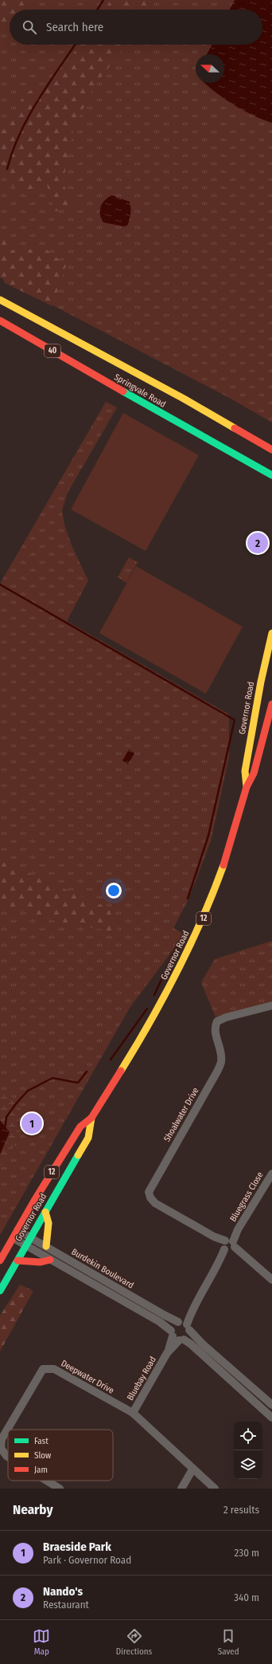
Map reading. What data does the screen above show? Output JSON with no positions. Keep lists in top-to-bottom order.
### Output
{
  "streets": {
    "main road": [
      "40",
      "Springvale Road",
      "Governor Road",
      "12"
    ],
    "street": [
      "Shoalwater Drive",
      "Bluegrass Close",
      "Burdekin Boulevard",
      "Deepwater Drive",
      "Bluebay Road"
    ]
  },
  "crossings": [
    ["Governor Road", "Burdekin Boulevard"],
    ["Shoalwater Drive", "Bluegrass Close"],
    ["Bluegrass Close", "Burdekin Boulevard"],
    ["Burdekin Boulevard", "Bluebay Road"],
    ["Deepwater Drive", "Bluebay Road"]
  ],
  "legend": ["Fast", "Slow", "Jam"],
  "north": "left",
  "page": {
    "search": "Search here",
    "pins": ["2", "1"],
    "heading": ["Nearby", "2 results"],
    "list": [
      {
        "mark": "1",
        "name": "Braeside Park",
        "note": "Park · Governor Road",
        "value": "230 m"
      },
      {
        "mark": "2",
        "name": "Nando's",
        "note": "Restaurant",
        "value": "340 m"
      }
    ],
    "nav": ["Map", "Directions", "Saved"]
  }
}
